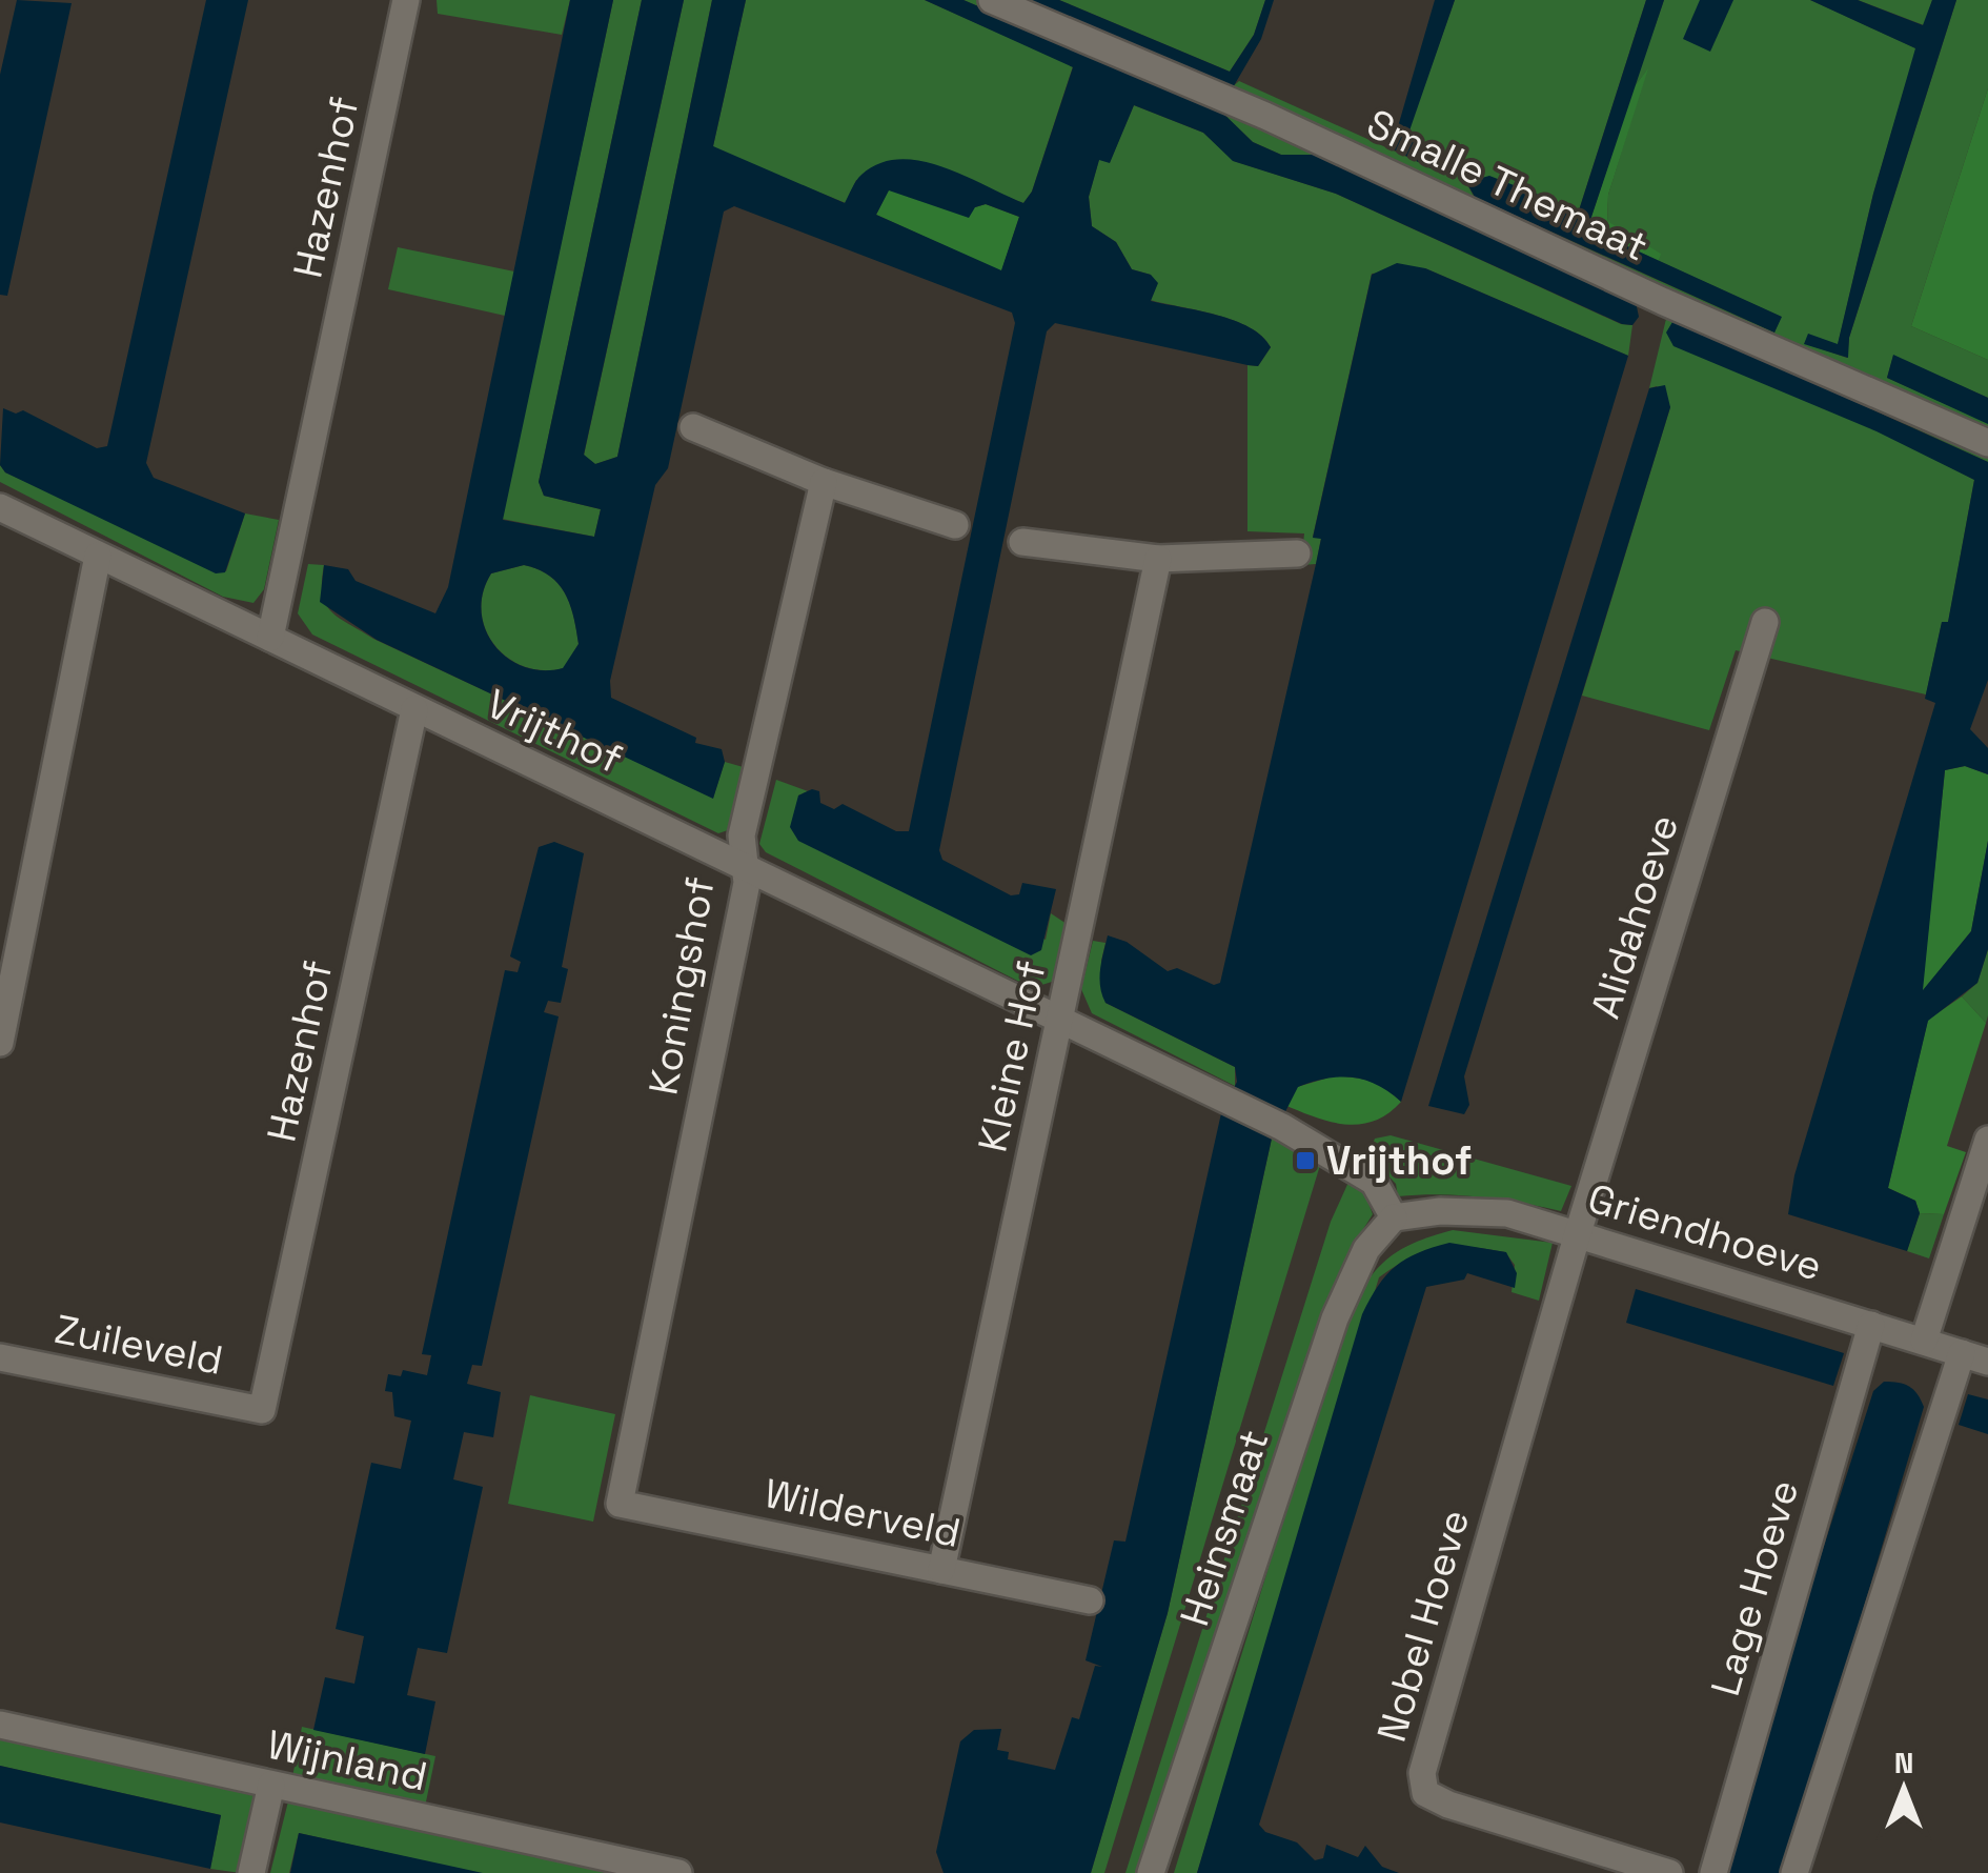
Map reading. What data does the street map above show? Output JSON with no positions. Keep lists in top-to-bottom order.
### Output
{
  "streets": {
    "street": [
      "Smalle Themaat",
      "Hazenhof",
      "Vrijthof",
      "Alidahoeve",
      "Koningshof",
      "Kleine Hof",
      "Griendhoeve",
      "Zuileveld",
      "Wilderveld",
      "Heinsmaat",
      "Lage Hoeve",
      "Nobel Hoeve",
      "Wijnland"
    ]
  },
  "crossings": [
    ["Hazenhof", "Vrijthof"],
    ["Hazenhof", "Zuileveld"],
    ["Vrijthof", "Koningshof"],
    ["Vrijthof", "Kleine Hof"],
    ["Vrijthof", "Griendhoeve"],
    ["Vrijthof", "Heinsmaat"],
    ["Alidahoeve", "Griendhoeve"],
    ["Alidahoeve", "Nobel Hoeve"],
    ["Koningshof", "Wilderveld"],
    ["Kleine Hof", "Wilderveld"],
    ["Griendhoeve", "Heinsmaat"],
    ["Griendhoeve", "Lage Hoeve"],
    ["Griendhoeve", "Nobel Hoeve"]
  ],
  "places": {
    "transit": ["Vrijthof"]
  },
  "north": "top"
}
